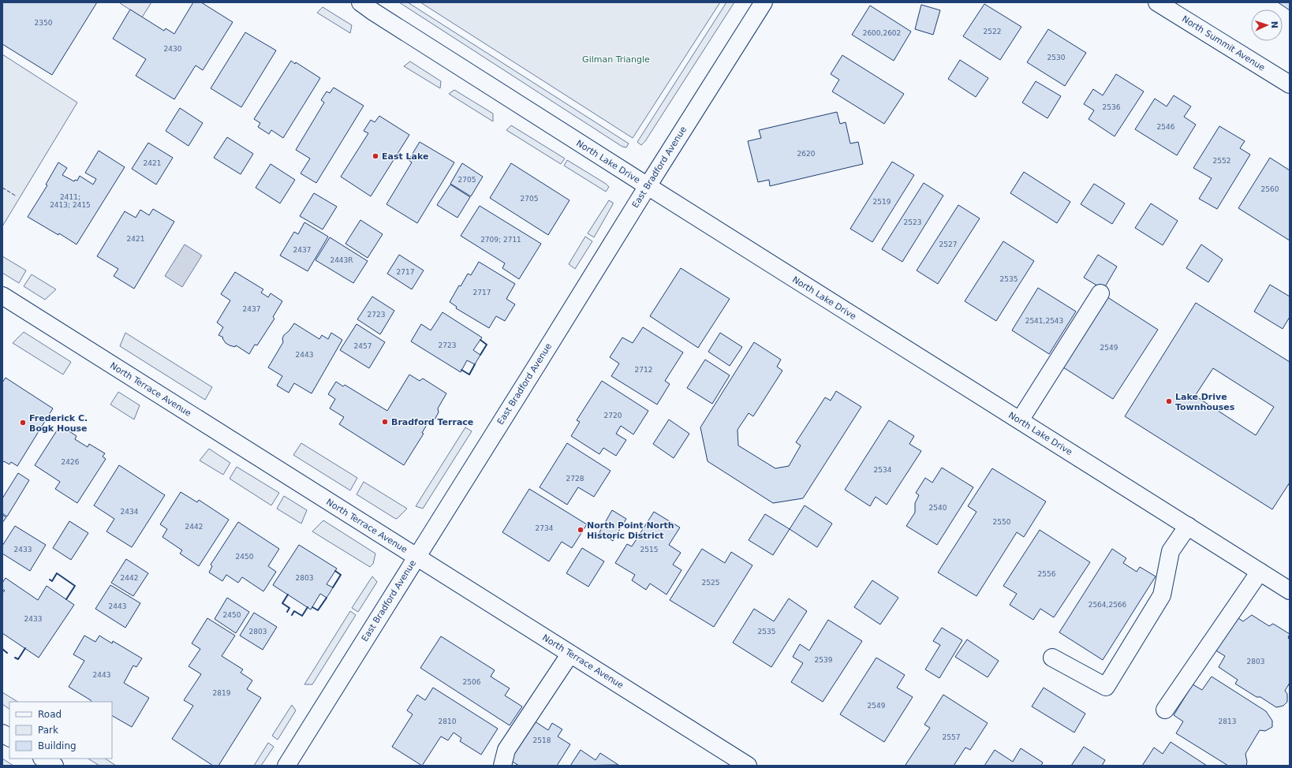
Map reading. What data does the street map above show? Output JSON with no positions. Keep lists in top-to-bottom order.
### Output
{
  "streets": {
    "street": [
      "North Summit Avenue",
      "North Lake Drive",
      "East Bradford Avenue",
      "North Terrace Avenue"
    ]
  },
  "crossings": [
    ["North Lake Drive", "East Bradford Avenue"],
    ["East Bradford Avenue", "North Terrace Avenue"]
  ],
  "parks": ["Gilman Triangle"],
  "places": [
    "East Lake",
    "Lake Drive Townhouses",
    "Bradford Terrace",
    "Frederick C. Bogk House",
    "North Point North Historic District"
  ],
  "house_numbers": [
    "2350",
    "2522",
    "2600,2602",
    "2430",
    "2530",
    "2536",
    "2546",
    "2620",
    "2552",
    "2421",
    "2705",
    "2560",
    "2411; 2413; 2415",
    "2705",
    "2519",
    "2523",
    "2421",
    "2709; 2711",
    "2527",
    "2437",
    "2443R",
    "2717",
    "2535",
    "2717",
    "2437",
    "2723",
    "2541,2543",
    "2723",
    "2457",
    "2549",
    "2443",
    "2712",
    "2720",
    "2426",
    "2534",
    "2728",
    "2540",
    "2434",
    "2550",
    "2442",
    "2734",
    "2433",
    "2515",
    "2450",
    "2556",
    "2442",
    "2803",
    "2525",
    "2564,2566",
    "2443",
    "2450",
    "2433",
    "2803",
    "2535",
    "2539",
    "2803",
    "2443",
    "2506",
    "2819",
    "2549",
    "2810",
    "2813",
    "2557",
    "2518"
  ],
  "legend": ["Road", "Park", "Building"],
  "north": "right"
}
